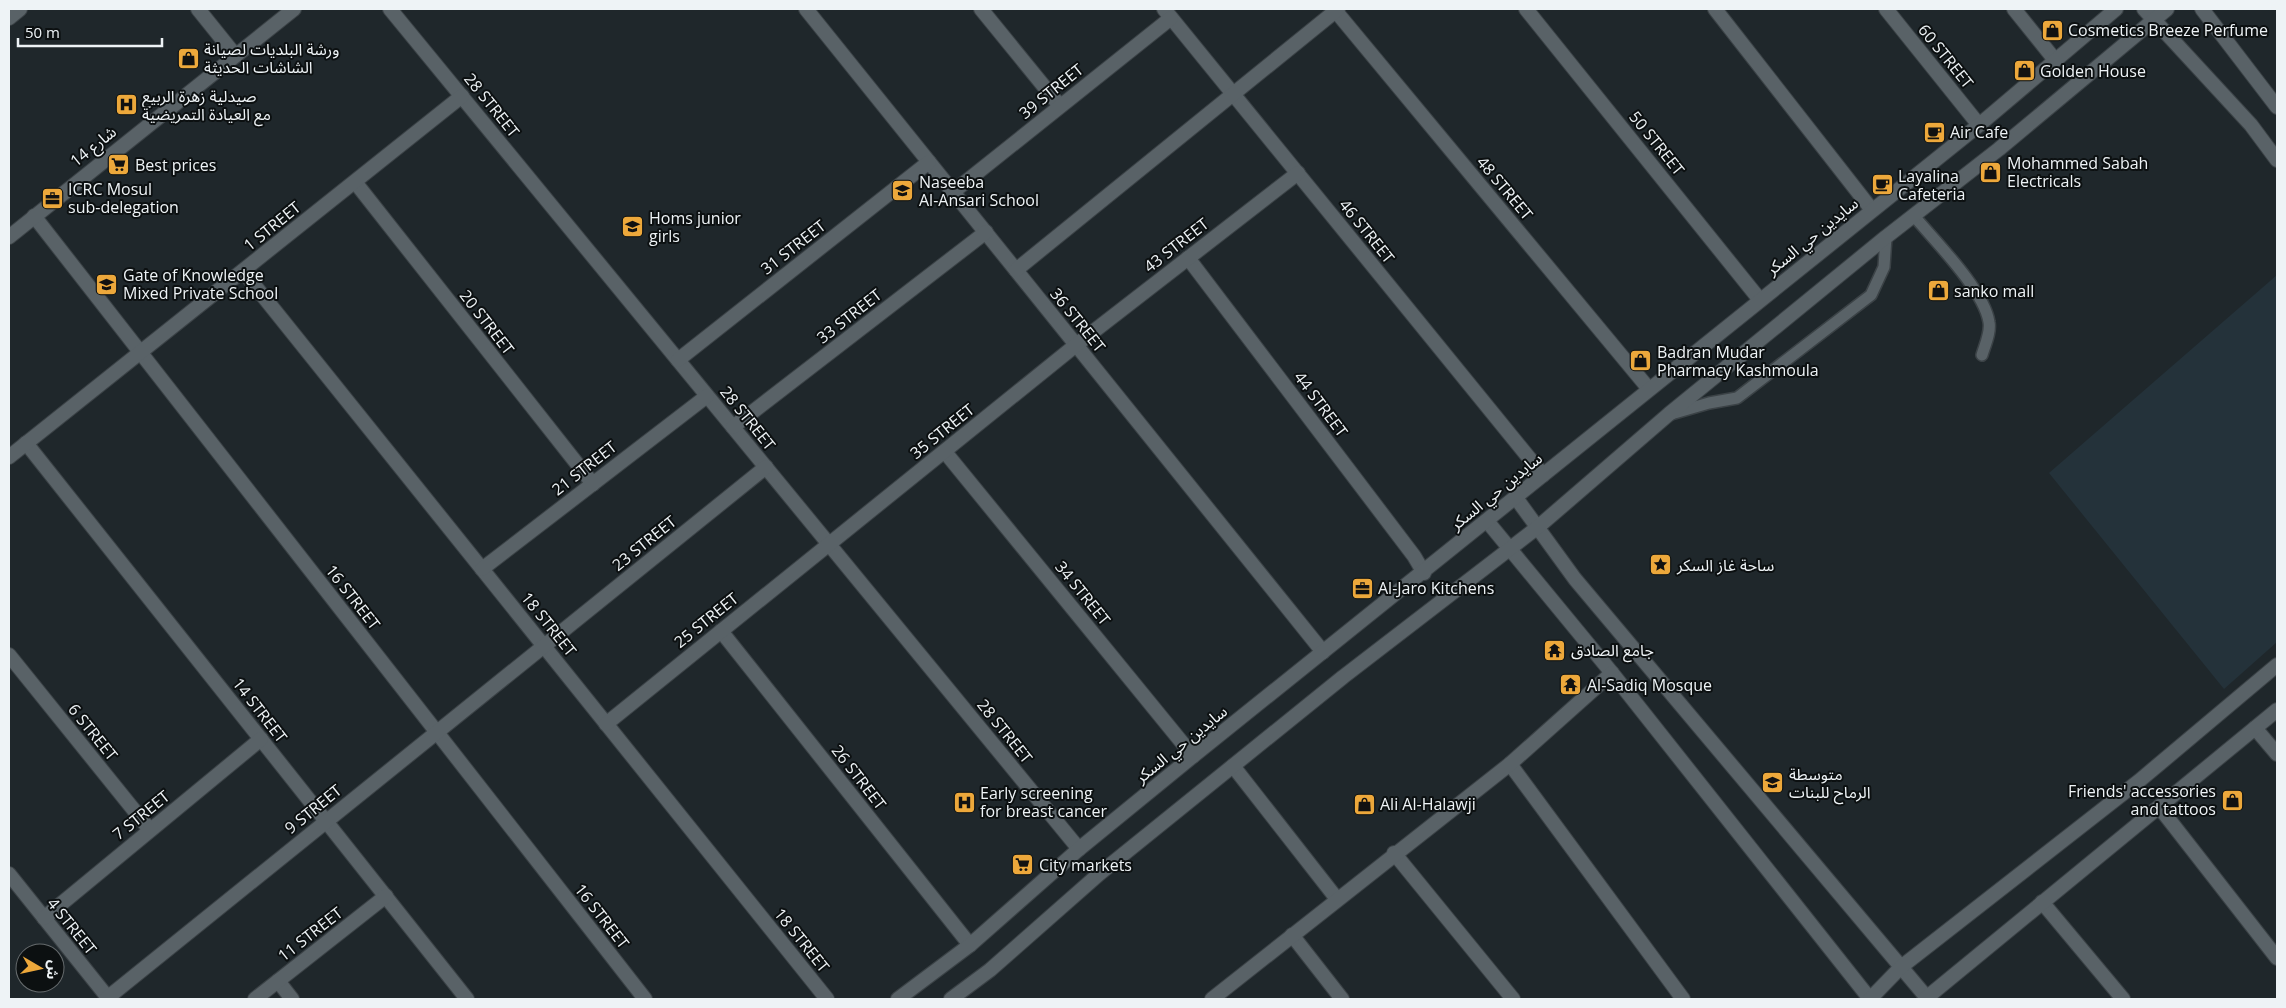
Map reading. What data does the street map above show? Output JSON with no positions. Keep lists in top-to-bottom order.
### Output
{
  "streets": {
    "street": [
      "60 STREET",
      "39 STREET",
      "28 STREET",
      "50 STREET",
      "شارع 14",
      "48 STREET",
      "1 STREET",
      "46 STREET",
      "سايدين حي السكر",
      "43 STREET",
      "31 STREET",
      "33 STREET",
      "36 STREET",
      "20 STREET",
      "44 STREET",
      "35 STREET",
      "21 STREET",
      "23 STREET",
      "34 STREET",
      "16 STREET",
      "25 STREET",
      "18 STREET",
      "14 STREET",
      "6 STREET",
      "26 STREET",
      "9 STREET",
      "7 STREET",
      "4 STREET",
      "11 STREET"
    ]
  },
  "crossings": [
    ["60 STREET", "سايدين حي السكر"],
    ["39 STREET", "46 STREET"],
    ["39 STREET", "36 STREET"],
    ["28 STREET", "1 STREET"],
    ["28 STREET", "سايدين حي السكر"],
    ["28 STREET", "31 STREET"],
    ["28 STREET", "33 STREET"],
    ["28 STREET", "35 STREET"],
    ["28 STREET", "21 STREET"],
    ["28 STREET", "23 STREET"],
    ["28 STREET", "25 STREET"],
    ["50 STREET", "سايدين حي السكر"],
    ["شارع 14", "16 STREET"],
    ["48 STREET", "سايدين حي السكر"],
    ["1 STREET", "20 STREET"],
    ["1 STREET", "16 STREET"],
    ["1 STREET", "18 STREET"],
    ["1 STREET", "14 STREET"],
    ["46 STREET", "سايدين حي السكر"],
    ["46 STREET", "43 STREET"],
    ["سايدين حي السكر", "36 STREET"],
    ["سايدين حي السكر", "44 STREET"],
    ["سايدين حي السكر", "34 STREET"],
    ["سايدين حي السكر", "26 STREET"],
    ["43 STREET", "36 STREET"],
    ["43 STREET", "44 STREET"],
    ["43 STREET", "35 STREET"],
    ["31 STREET", "36 STREET"],
    ["33 STREET", "36 STREET"],
    ["36 STREET", "35 STREET"],
    ["20 STREET", "21 STREET"],
    ["35 STREET", "34 STREET"],
    ["35 STREET", "25 STREET"],
    ["21 STREET", "18 STREET"],
    ["23 STREET", "18 STREET"],
    ["23 STREET", "9 STREET"],
    ["16 STREET", "9 STREET"],
    ["25 STREET", "18 STREET"],
    ["25 STREET", "26 STREET"],
    ["18 STREET", "9 STREET"],
    ["14 STREET", "9 STREET"],
    ["14 STREET", "7 STREET"],
    ["14 STREET", "11 STREET"],
    ["6 STREET", "7 STREET"],
    ["9 STREET", "4 STREET"],
    ["7 STREET", "4 STREET"]
  ],
  "places": {
    "shop": [
      "Cosmetics Breeze Perfume",
      "ورشة البلديات لصيانة الشاشات الحديثة",
      "Golden House",
      "Mohammed Sabah Electricals",
      "sanko mall",
      "Badran Mudar Pharmacy Kashmoula",
      "Friends' accessories and tattoos",
      "Ali Al-Halawji"
    ],
    "hospital": ["صيدلية زهرة الربيع مع العيادة التمريضية", "Early screening for breast cancer"],
    "cafe": ["Air Cafe", "Layalina Cafeteria"],
    "supermarket": ["Best prices", "City markets"],
    "school or university": [
      "Naseeba Al-Ansari School",
      "Homs junior girls",
      "Gate of Knowledge Mixed Private School",
      "متوسطة الرماح للبنات"
    ],
    "office": ["ICRC Mosul sub-delegation", "Al-Jaro Kitchens"],
    "place": ["ساحة غاز السكر"],
    "temple": ["جامع الصادق", "Al-Sadiq Mosque"]
  },
  "scale_bar": "50 m",
  "north": "right"
}
